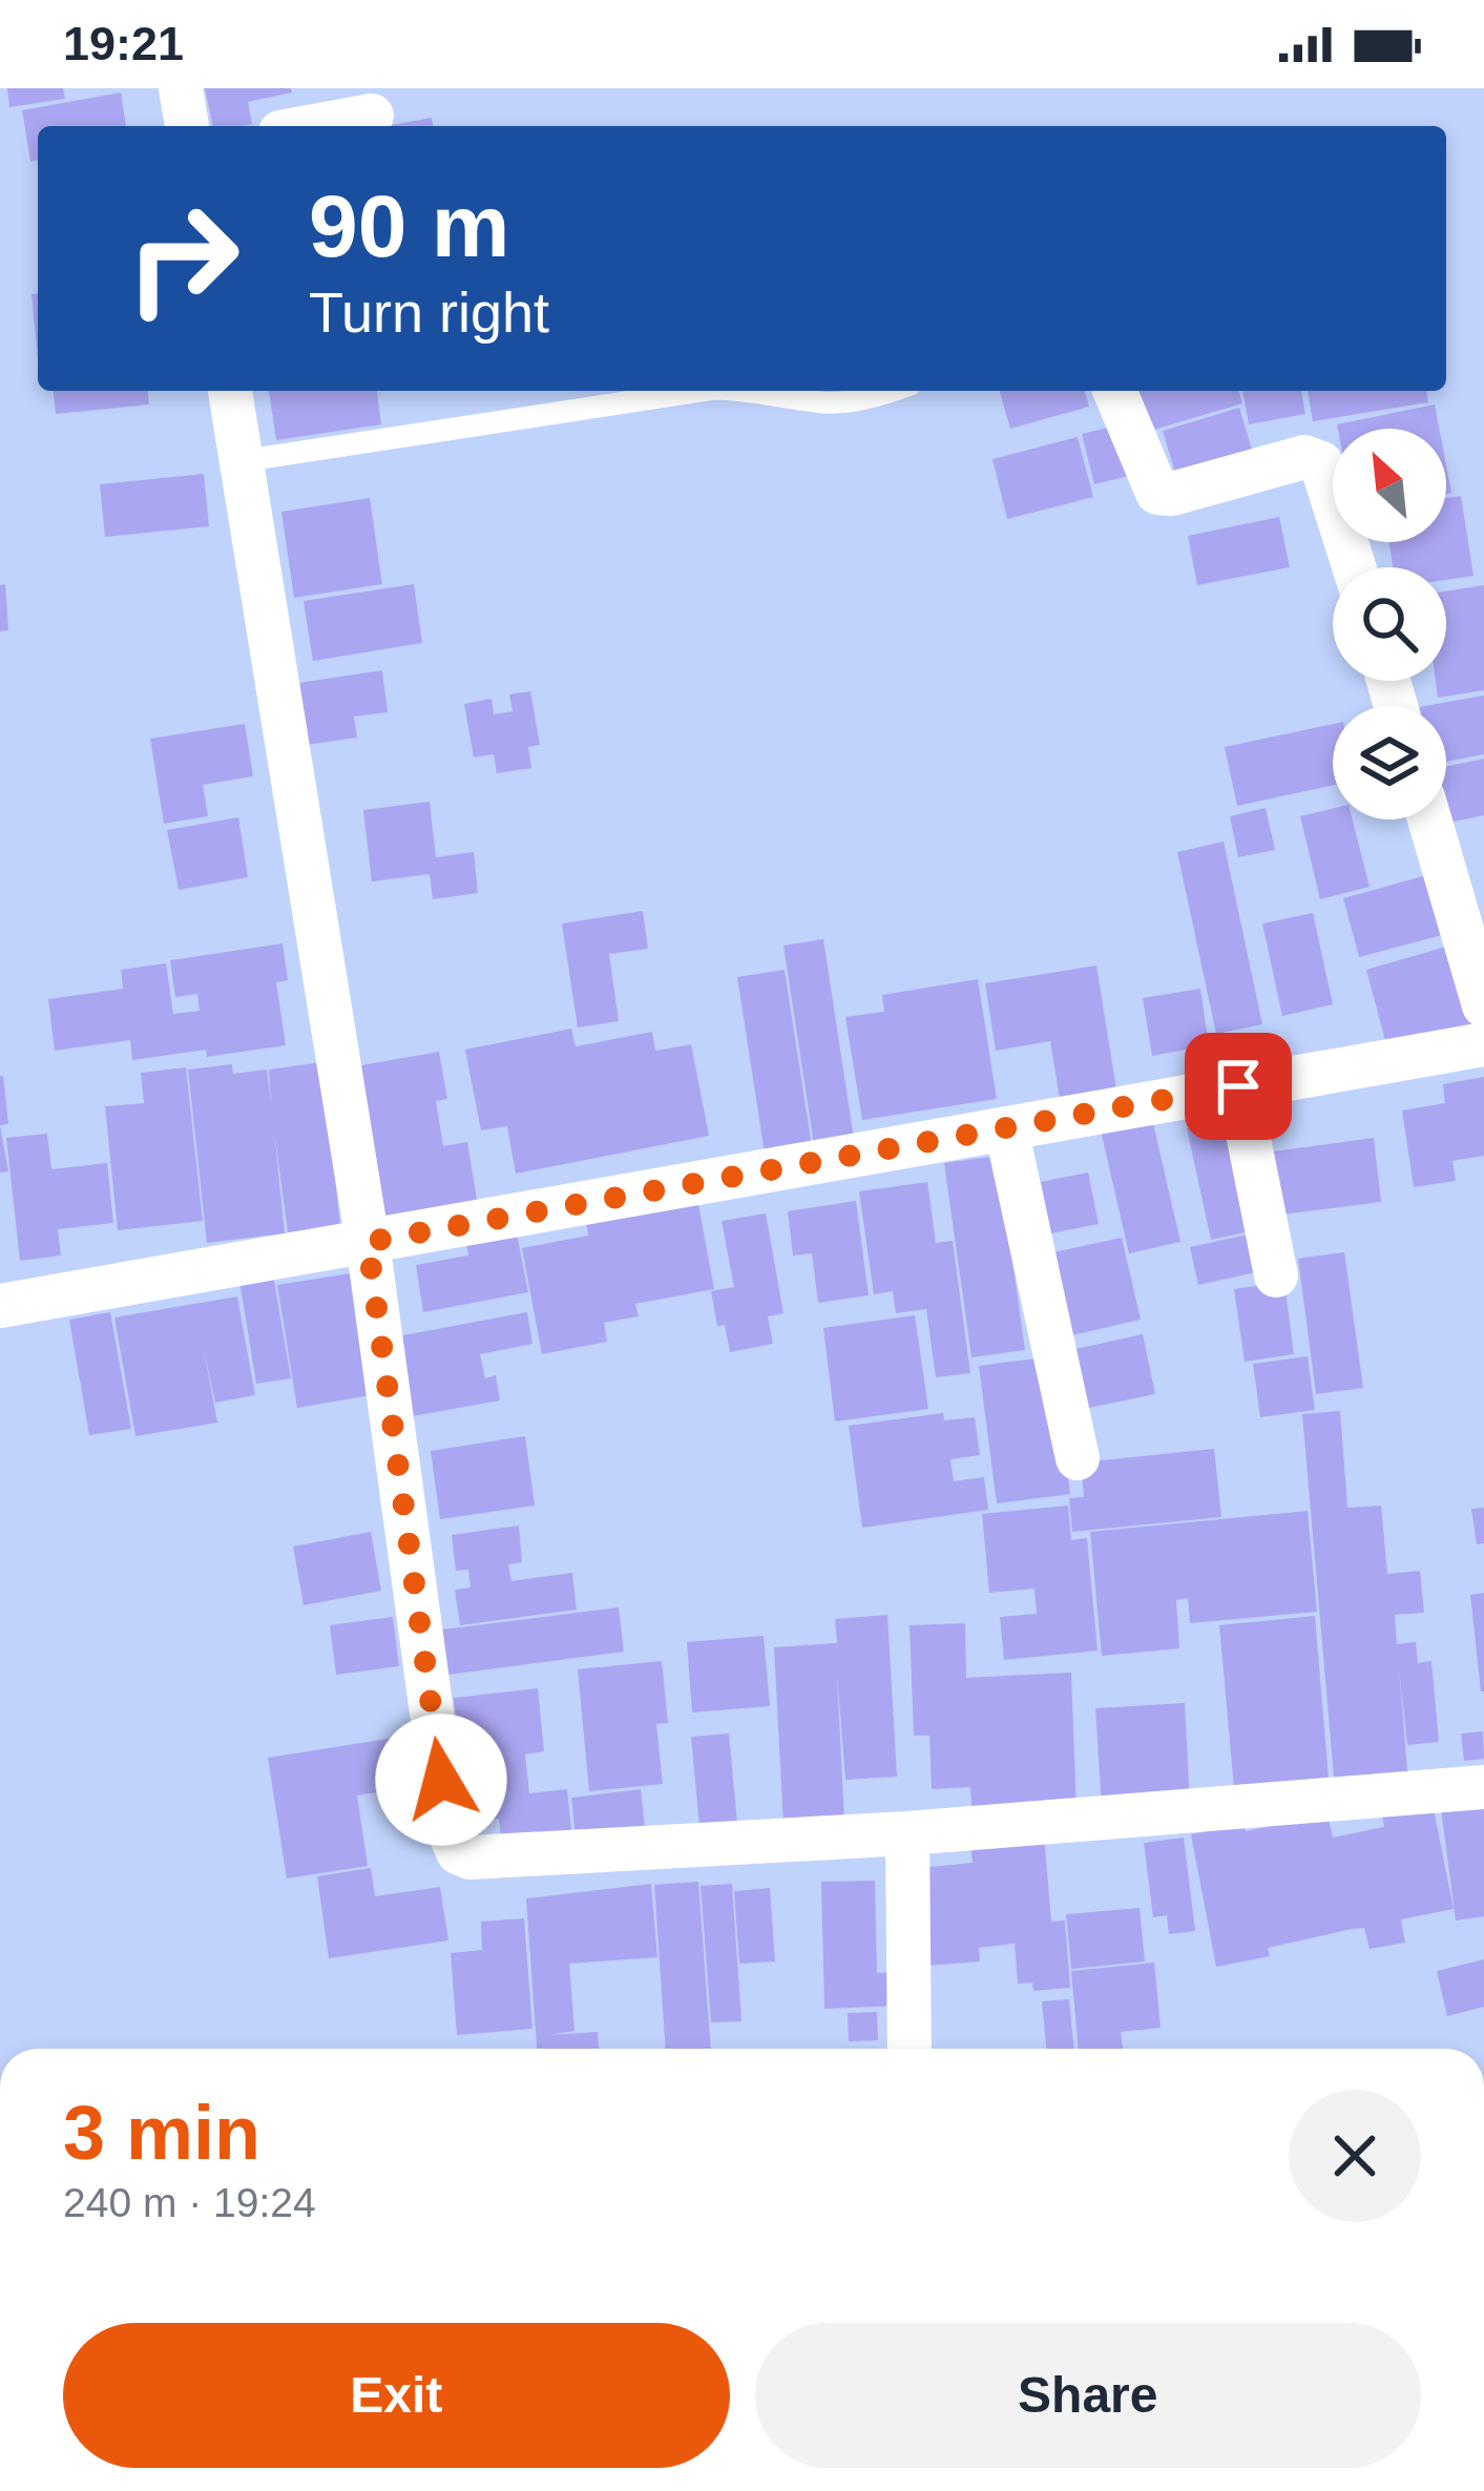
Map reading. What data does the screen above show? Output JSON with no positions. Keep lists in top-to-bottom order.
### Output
{
  "north": "top left",
  "page": {
    "status": "19:21",
    "turn": ["90 m", "Turn right"],
    "heading": ["3 min", "240 m · 19:24"],
    "buttons": ["Exit", "Share"]
  }
}
